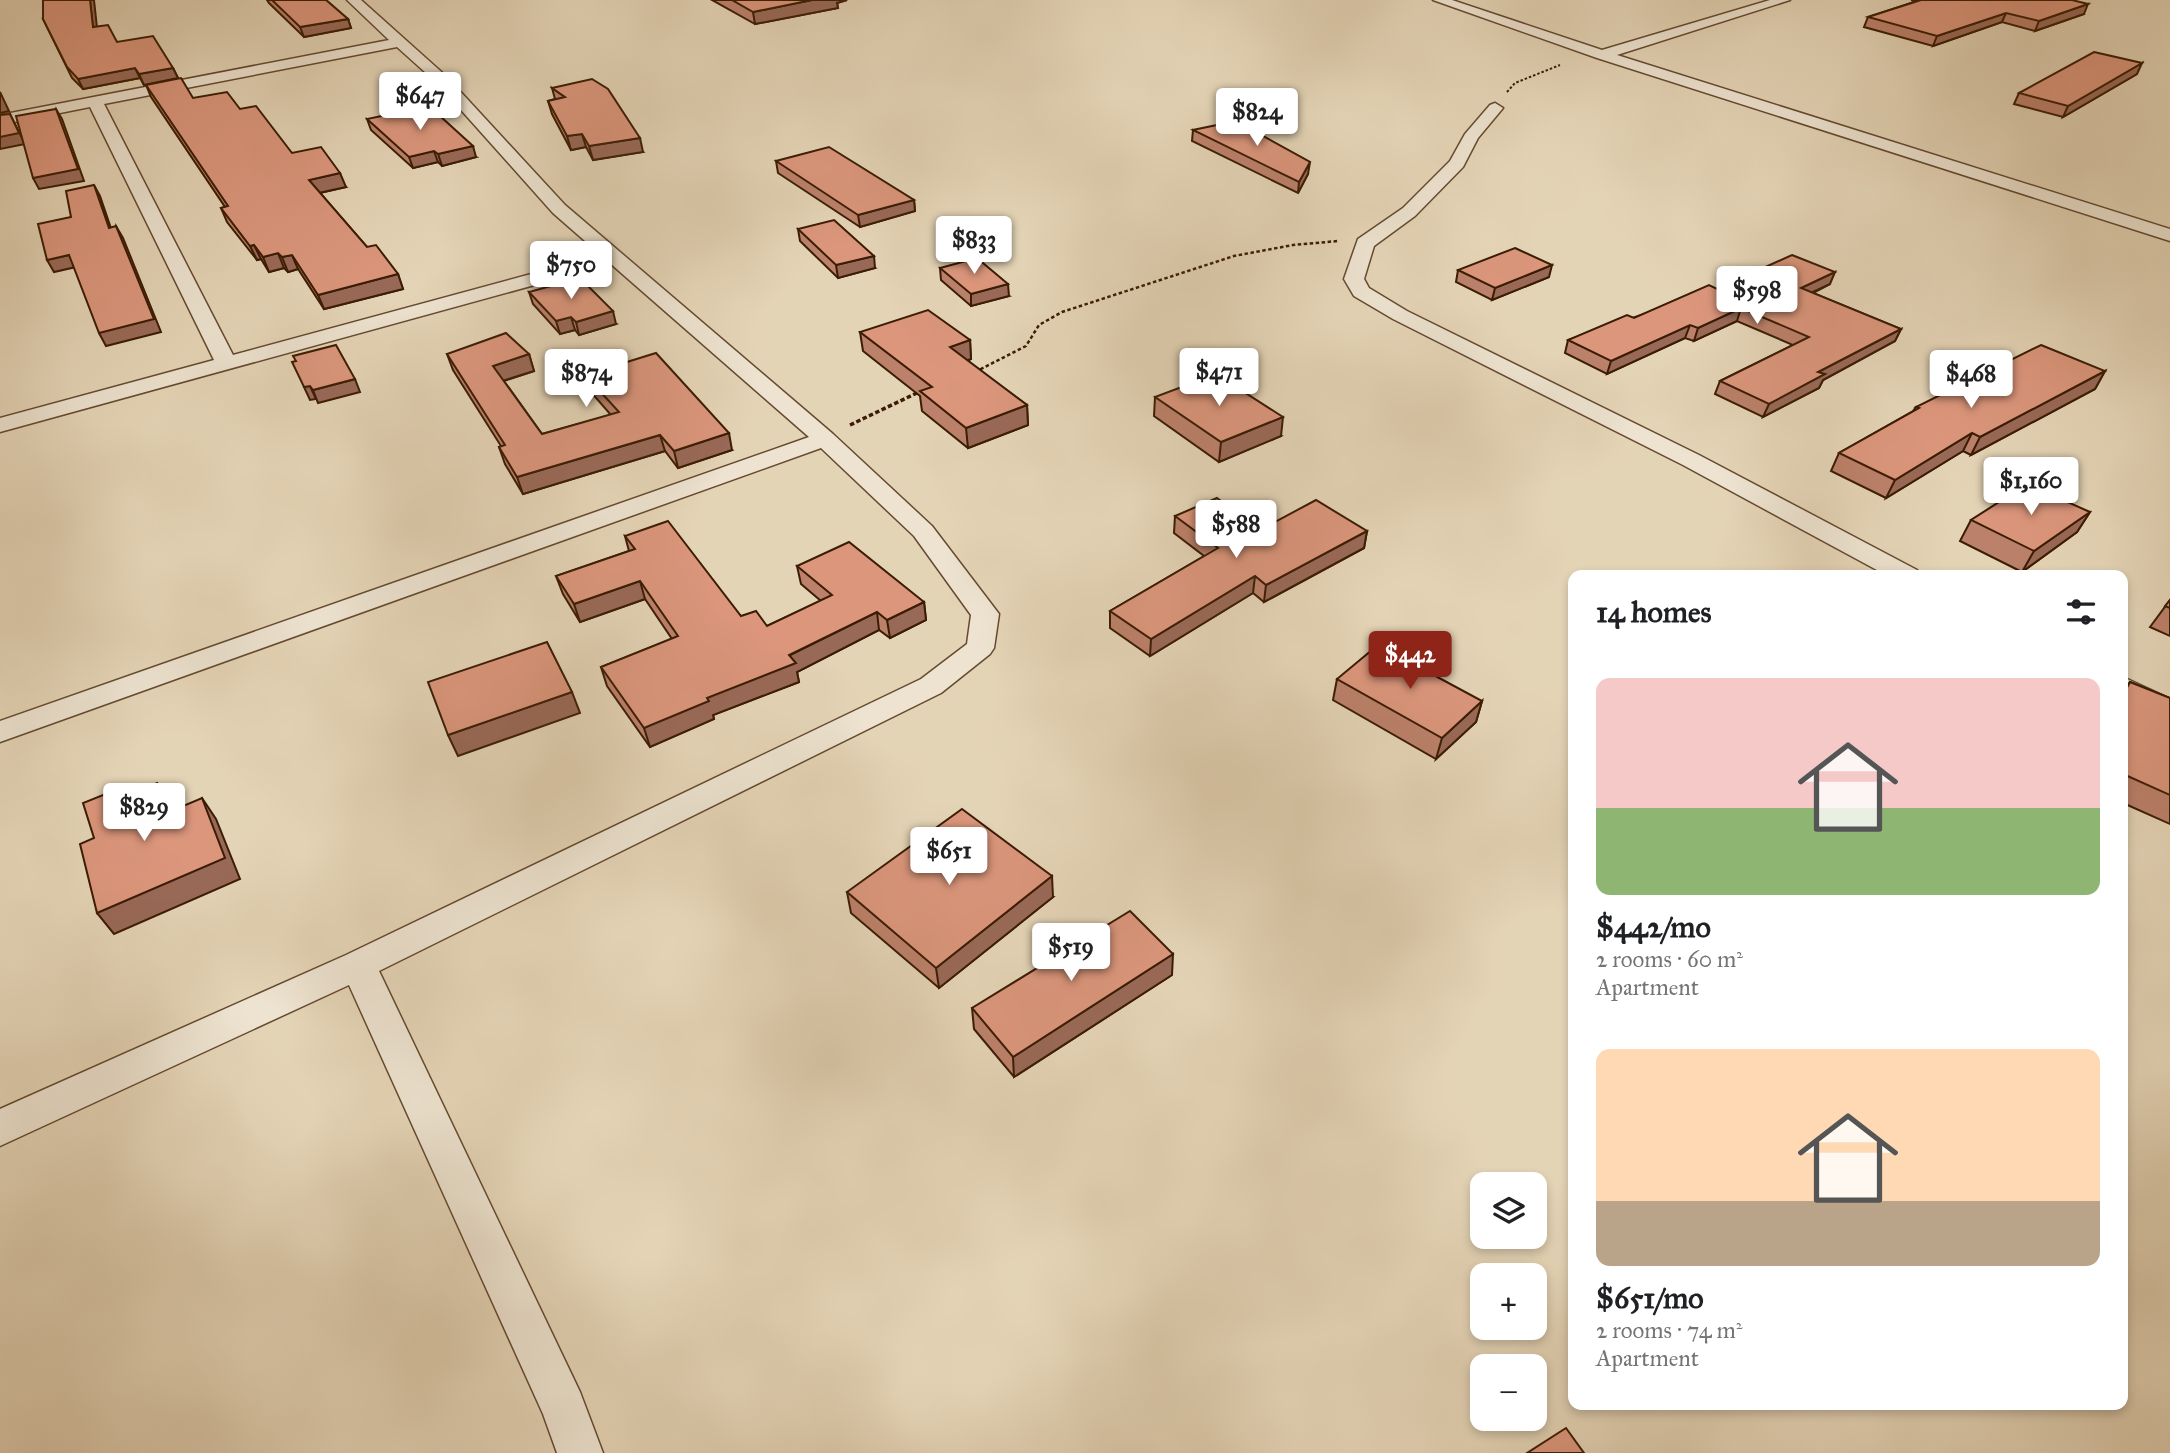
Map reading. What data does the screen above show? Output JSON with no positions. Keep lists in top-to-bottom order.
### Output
{
  "page": {
    "price": [
      "$647",
      "$824",
      "$833",
      "$750",
      "$598",
      "$471",
      "$874",
      "$468",
      "$1,160",
      "$588",
      "$442",
      "$829",
      "$651",
      "$519"
    ],
    "heading": "14 homes",
    "list": [
      {
        "name": "$442/mo",
        "note": "2 rooms · 60 m² · Apartment"
      },
      {
        "name": "$651/mo",
        "note": "2 rooms · 74 m² · Apartment"
      }
    ],
    "map_buttons": ["+", "−"]
  }
}
